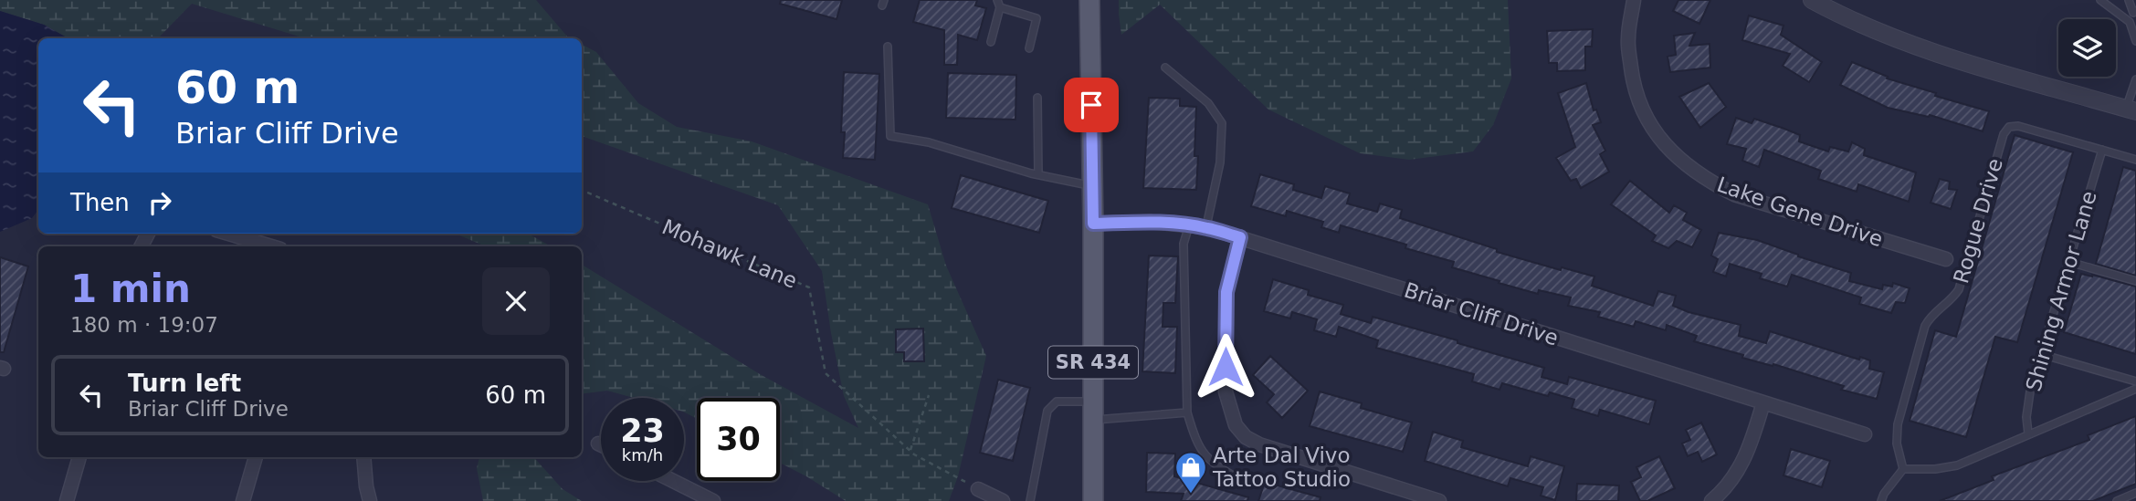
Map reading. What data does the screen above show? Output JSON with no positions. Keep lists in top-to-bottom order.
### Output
{
  "streets": {
    "main road": ["SR 434"],
    "street": ["Lake Gene Drive", "Briar Cliff Drive"],
    "lane": ["Rogue Drive", "Shining Armor Lane"],
    "path": ["Mohawk Lane"]
  },
  "crossings": [
    ["Rogue Drive", "Shining Armor Lane"],
    ["Briar Cliff Drive", "SR 434"]
  ],
  "places": {
    "shop": ["Arte Dal Vivo Tattoo Studio"]
  },
  "page": {
    "turn": ["60 m", "Briar Cliff Drive"],
    "then": "Then",
    "heading": ["1 min", "180 m · 19:07"],
    "list": [
      {
        "name": "Turn left",
        "note": "Briar Cliff Drive",
        "value": "60 m"
      }
    ],
    "speed": "23 km/h",
    "limit": "30"
  }
}
